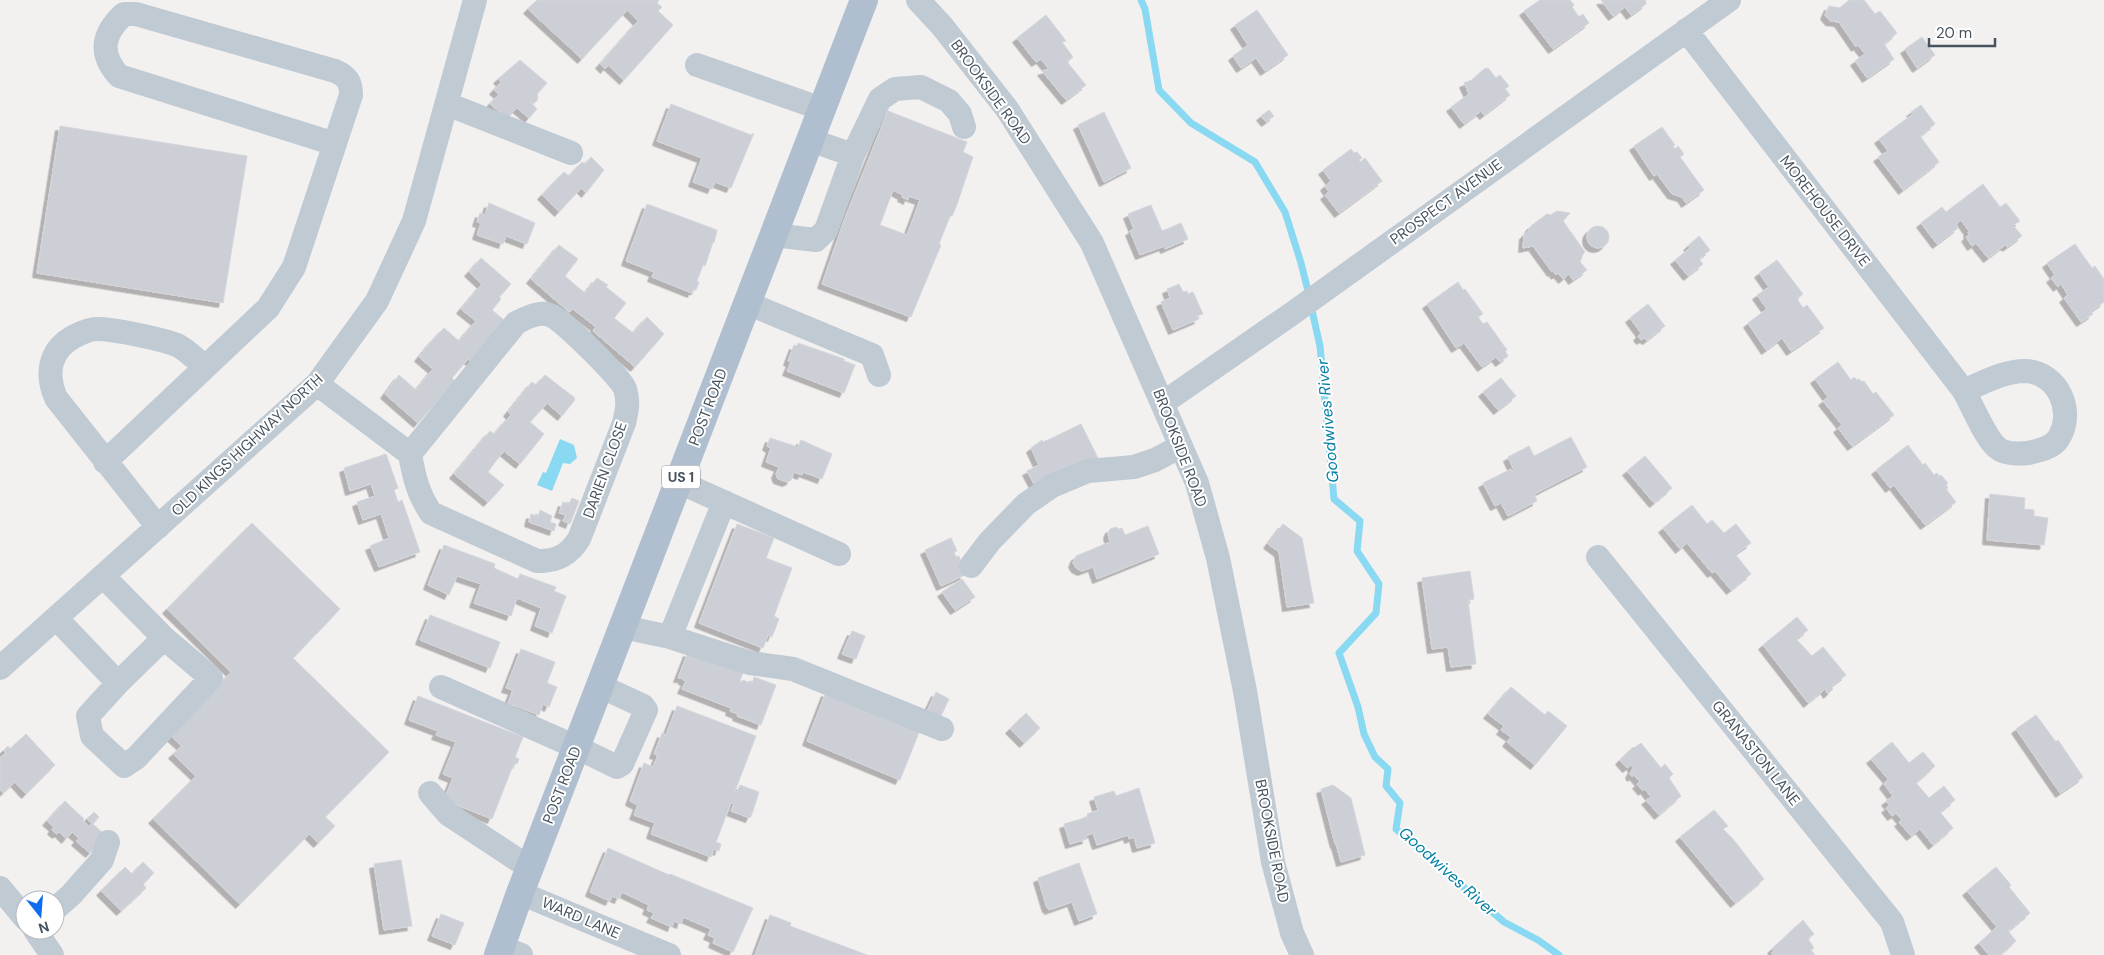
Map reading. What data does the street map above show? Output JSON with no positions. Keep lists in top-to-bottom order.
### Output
{
  "streets": {
    "main road": ["POST ROAD", "US 1"],
    "street": [
      "BROOKSIDE ROAD",
      "PROSPECT AVENUE",
      "MOREHOUSE DRIVE",
      "OLD KINGS HIGHWAY NORTH",
      "DARIEN CLOSE",
      "GRANASTON LANE",
      "WARD LANE"
    ]
  },
  "crossings": [
    ["BROOKSIDE ROAD", "PROSPECT AVENUE"],
    ["PROSPECT AVENUE", "MOREHOUSE DRIVE"],
    ["POST ROAD", "WARD LANE"]
  ],
  "water": ["Goodwives River"],
  "scale_bar": "20 m",
  "north": "bottom"
}
